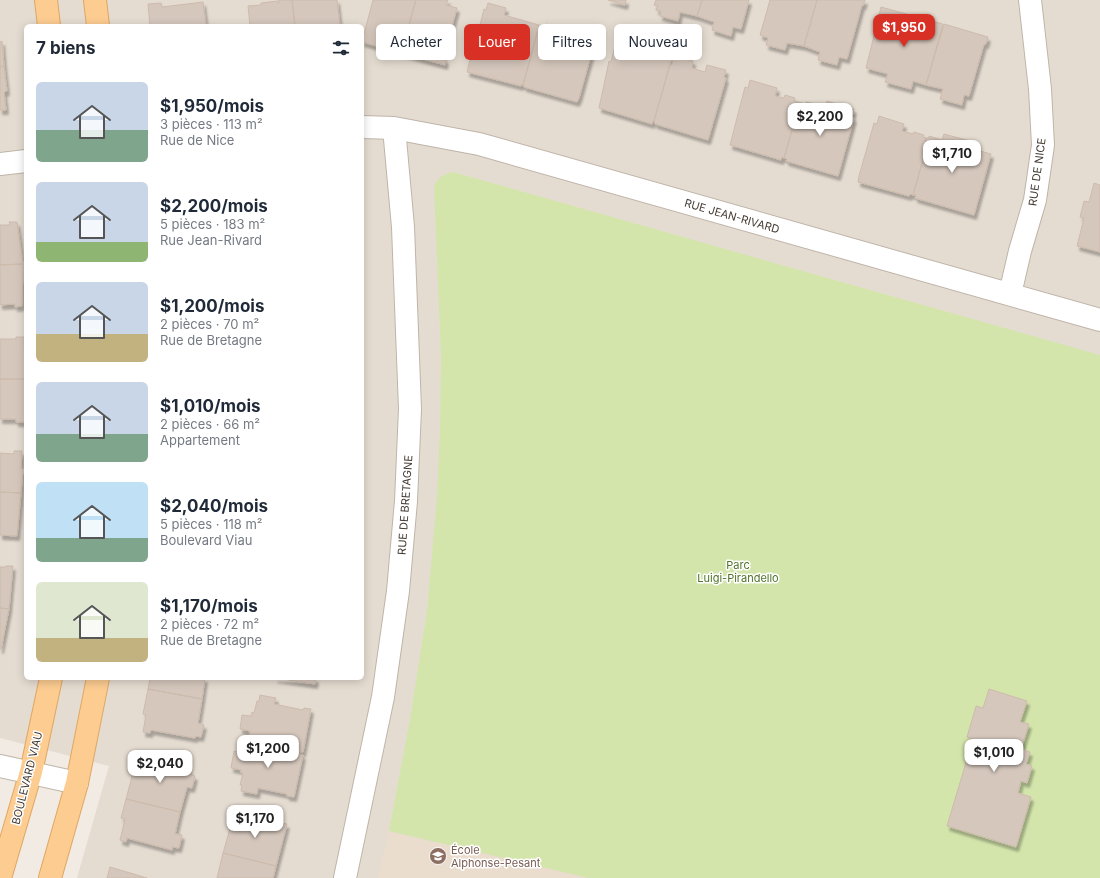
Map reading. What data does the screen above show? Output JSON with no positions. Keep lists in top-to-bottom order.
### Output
{
  "streets": {
    "main road": ["BOULEVARD VIAU"],
    "street": ["RUE DE NICE", "RUE JEAN-RIVARD", "RUE DE BRETAGNE"]
  },
  "crossings": [
    ["RUE DE NICE", "RUE JEAN-RIVARD"],
    ["RUE JEAN-RIVARD", "RUE DE BRETAGNE"]
  ],
  "parks": ["Parc Luigi-Pirandello"],
  "places": {
    "school or university": ["École Alphonse-Pesant"]
  },
  "page": {
    "price": [
      "$1,950",
      "$2,200",
      "$1,710",
      "$1,200",
      "$1,010",
      "$2,040",
      "$1,170"
    ],
    "chip": [
      "Acheter",
      "Louer",
      "Filtres",
      "Nouveau"
    ],
    "heading": "7 biens",
    "list": [
      {
        "name": "$1,950/mois",
        "note": "3 pièces · 113 m² · Rue de Nice"
      },
      {
        "name": "$2,200/mois",
        "note": "5 pièces · 183 m² · Rue Jean-Rivard"
      },
      {
        "name": "$1,200/mois",
        "note": "2 pièces · 70 m² · Rue de Bretagne"
      },
      {
        "name": "$1,010/mois",
        "note": "2 pièces · 66 m² · Appartement"
      },
      {
        "name": "$2,040/mois",
        "note": "5 pièces · 118 m² · Boulevard Viau"
      },
      {
        "name": "$1,170/mois",
        "note": "2 pièces · 72 m² · Rue de Bretagne"
      }
    ]
  }
}
